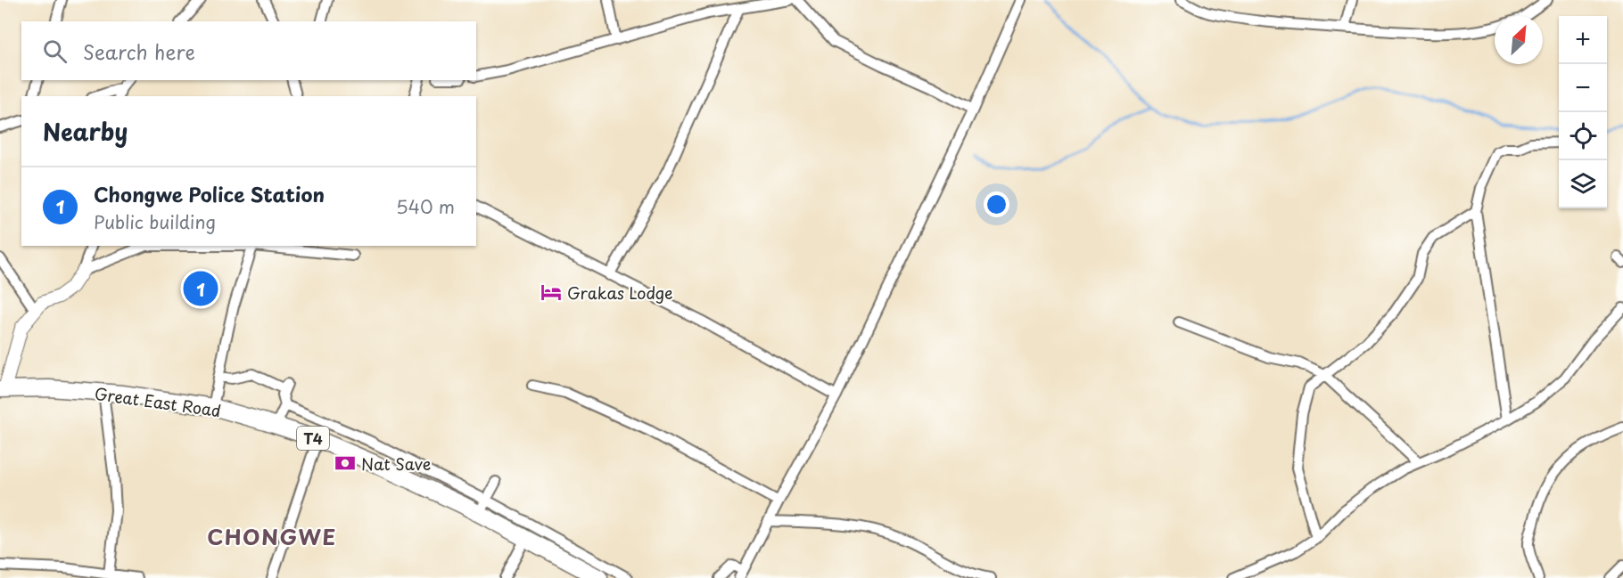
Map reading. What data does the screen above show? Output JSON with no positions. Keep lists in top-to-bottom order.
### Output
{
  "streets": {
    "highway": ["Great East Road", "T4"]
  },
  "districts": ["CHONGWE"],
  "places": {
    "hotel": ["Grakas Lodge"],
    "bank": ["Nat Save"]
  },
  "north": "top right",
  "page": {
    "map_buttons": ["+", "−"],
    "search": "Search here",
    "heading": "Nearby",
    "list": [
      {
        "mark": "1",
        "name": "Chongwe Police Station",
        "note": "Public building",
        "value": "540 m"
      }
    ],
    "pins": "1"
  }
}
